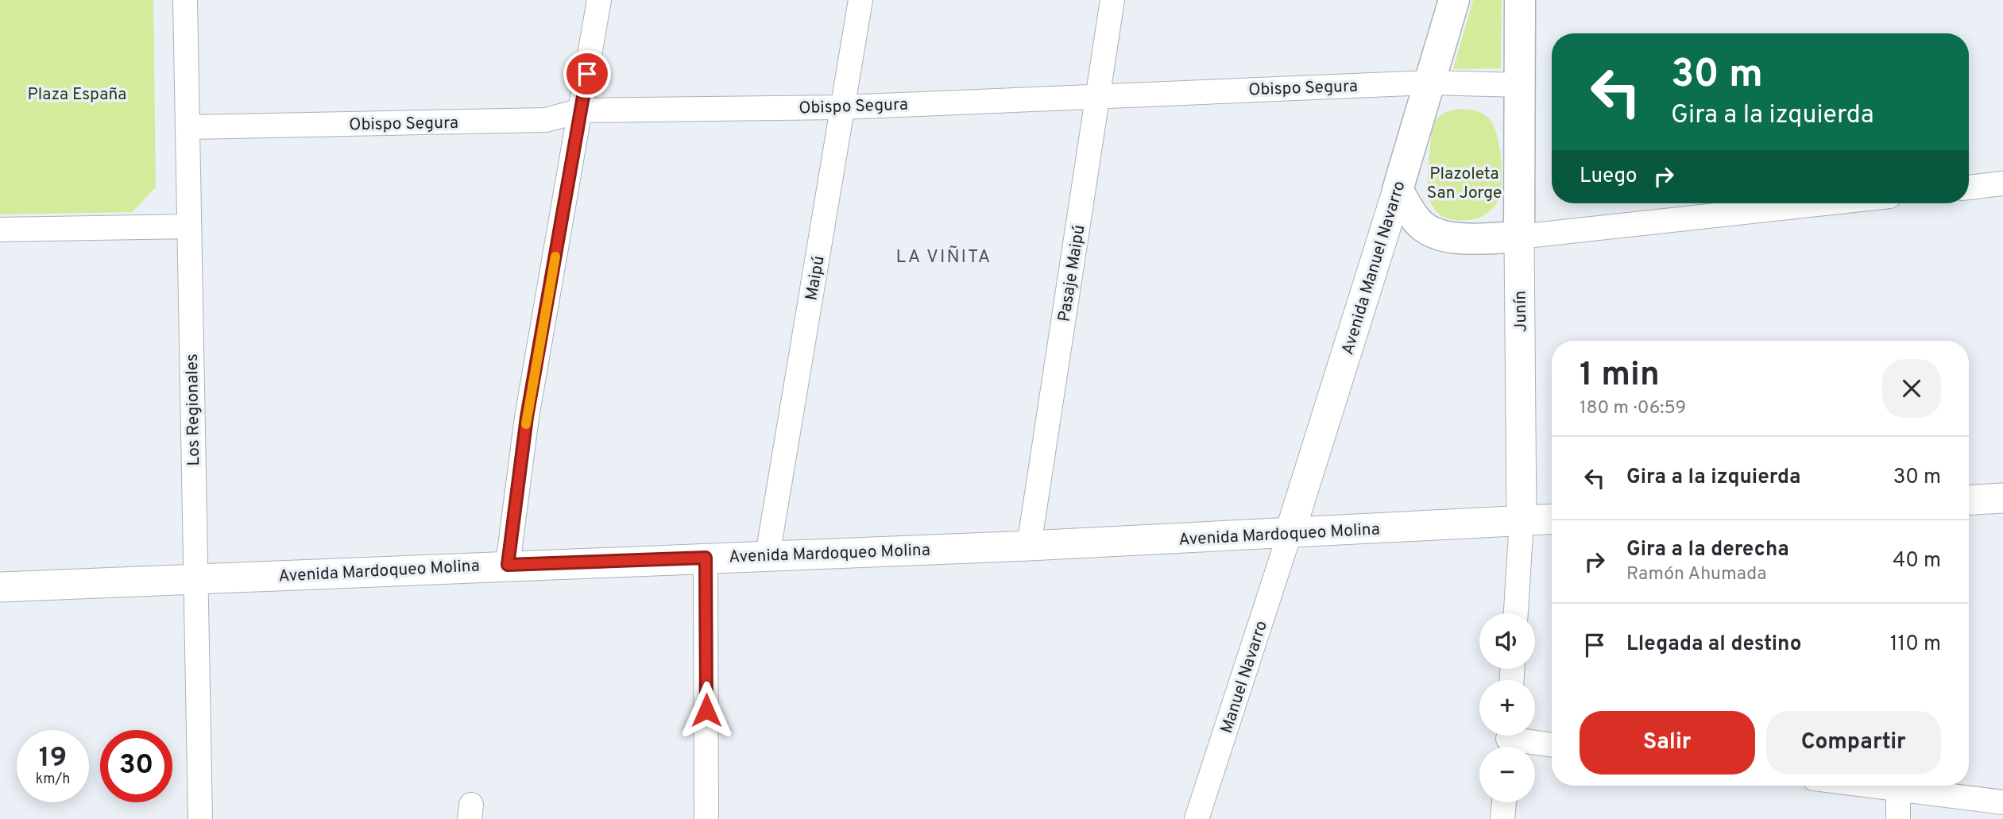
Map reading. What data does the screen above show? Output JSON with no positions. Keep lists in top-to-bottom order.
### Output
{
  "streets": {
    "main road": ["Avenida Manuel Navarro", "Junín"],
    "street": [
      "Obispo Segura",
      "Pasaje Maipú",
      "Maipú",
      "Los Regionales",
      "Avenida Mardoqueo Molina",
      "Manuel Navarro"
    ]
  },
  "crossings": [
    ["Obispo Segura", "Avenida Manuel Navarro"],
    ["Obispo Segura", "Pasaje Maipú"],
    ["Obispo Segura", "Maipú"],
    ["Obispo Segura", "Junín"],
    ["Obispo Segura", "Los Regionales"],
    ["Avenida Manuel Navarro", "Avenida Mardoqueo Molina"],
    ["Avenida Manuel Navarro", "Manuel Navarro"],
    ["Pasaje Maipú", "Avenida Mardoqueo Molina"],
    ["Maipú", "Avenida Mardoqueo Molina"],
    ["Junín", "Avenida Mardoqueo Molina"],
    ["Los Regionales", "Avenida Mardoqueo Molina"],
    ["Avenida Mardoqueo Molina", "Manuel Navarro"]
  ],
  "districts": ["LA VIÑITA"],
  "parks": ["Plaza España", "Plazoleta San Jorge"],
  "page": {
    "turn": ["30 m", "Gira a la izquierda"],
    "then": "Luego",
    "heading": ["1 min", "180 m · 06:59"],
    "list": [
      {
        "name": "Gira a la izquierda",
        "value": "30 m"
      },
      {
        "name": "Gira a la derecha",
        "note": "Ramón Ahumada",
        "value": "40 m"
      },
      {
        "name": "Llegada al destino",
        "value": "110 m"
      }
    ],
    "map_buttons": ["+", "−"],
    "buttons": ["Salir", "Compartir"],
    "speed": "19 km/h",
    "limit": "30"
  }
}
